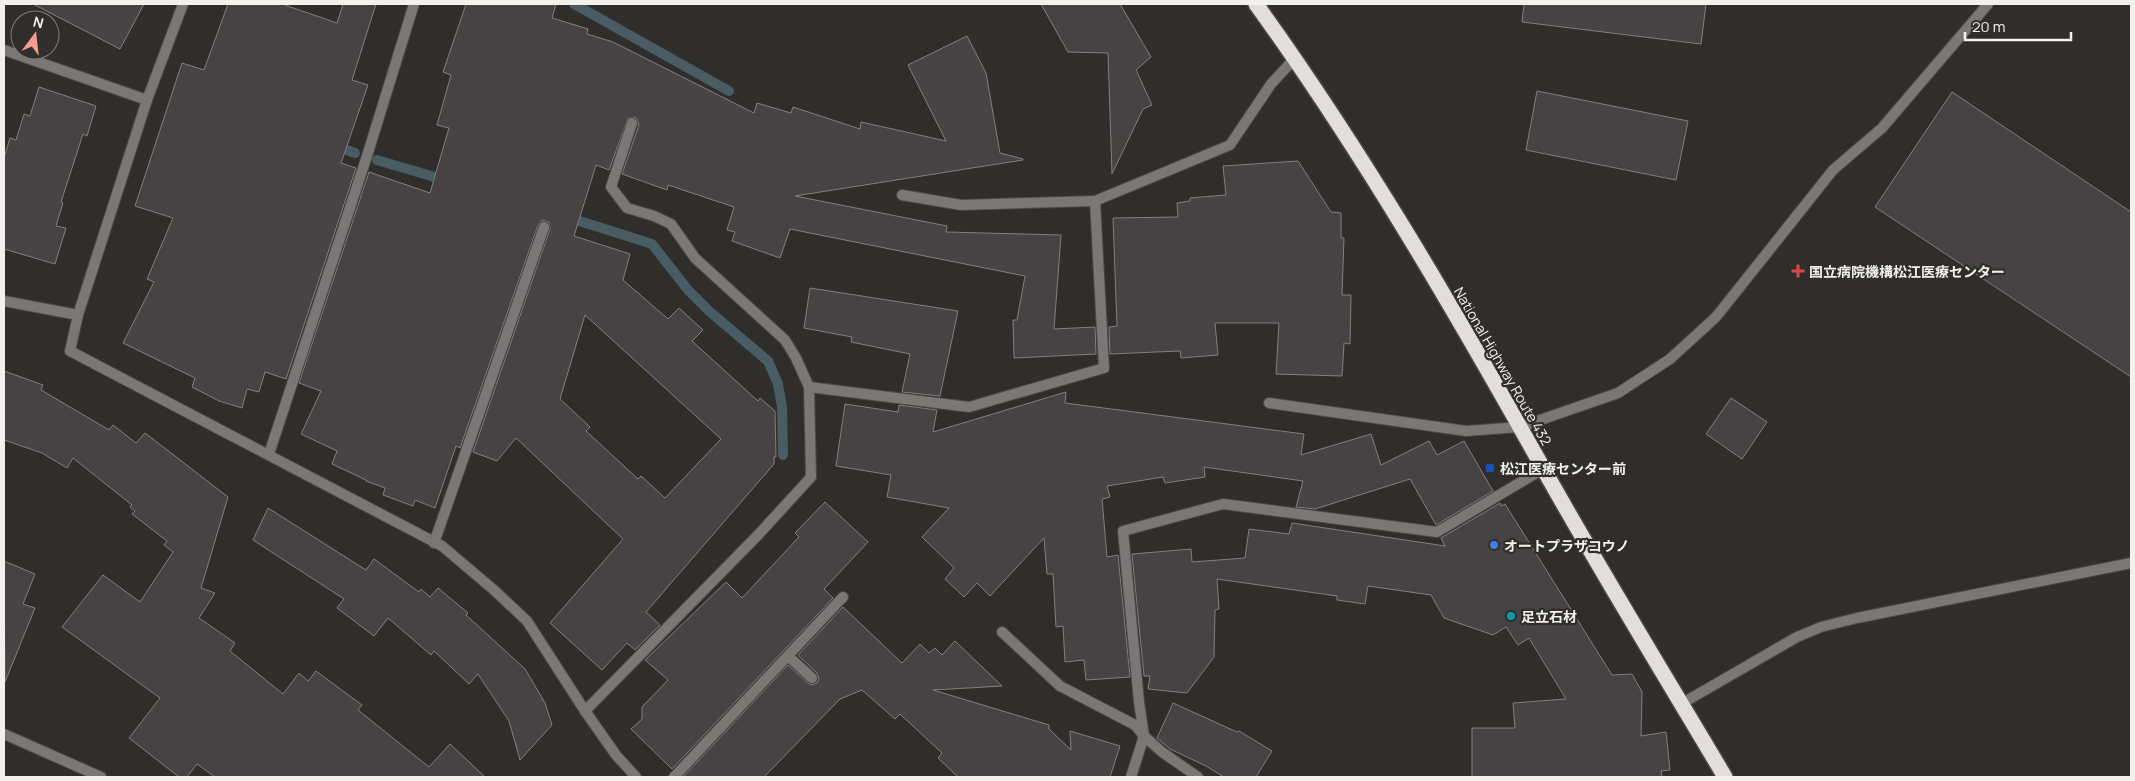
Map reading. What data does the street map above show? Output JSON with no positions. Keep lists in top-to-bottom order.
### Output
{
  "streets": {
    "highway": ["National Highway Route 432"]
  },
  "places": {
    "health": ["国立病院機構松江医療センター"],
    "transit": ["松江医療センター前"],
    "other": ["オートプラザコウノ", "足立石材"]
  },
  "scale_bar": "20 m",
  "north": "top"
}
